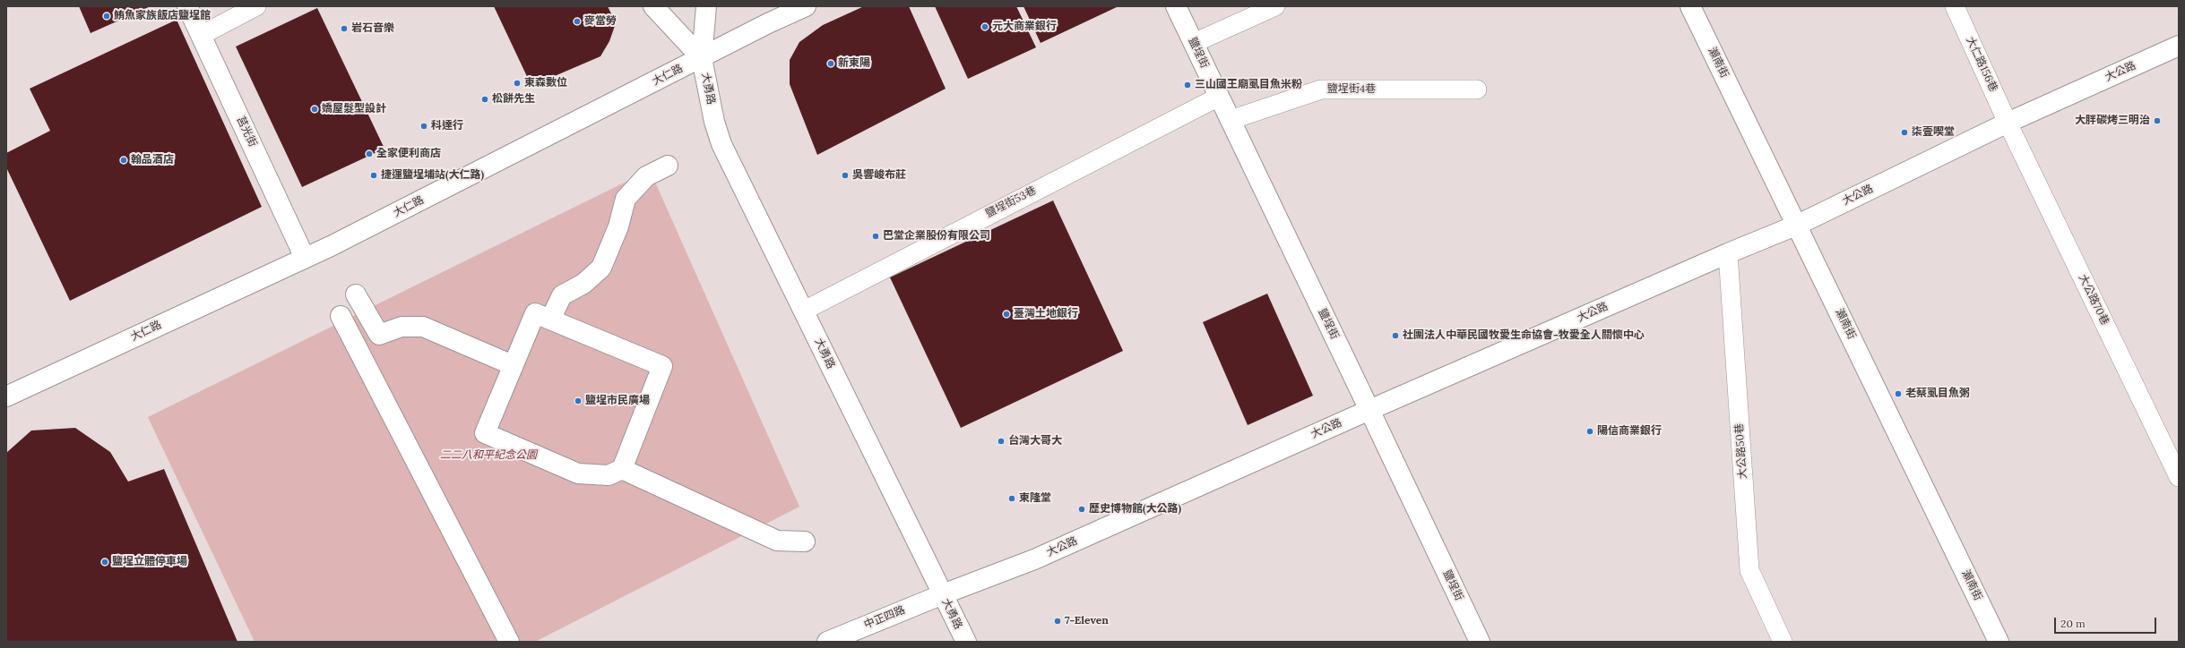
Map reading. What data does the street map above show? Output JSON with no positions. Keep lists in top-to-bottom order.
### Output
{
  "streets": {
    "street": [
      "鹽埕街",
      "瀨南街",
      "大公路",
      "大仁路",
      "大勇路",
      "莒光街",
      "中正四路"
    ],
    "lane": [
      "大仁路156巷",
      "鹽埕街4巷",
      "鹽埕街53巷",
      "大公路70巷",
      "大公路50巷"
    ]
  },
  "crossings": [
    ["鹽埕街", "大公路"],
    ["鹽埕街", "鹽埕街4巷"],
    ["鹽埕街", "鹽埕街53巷"],
    ["瀨南街", "大公路"],
    ["大仁路156巷", "大公路"],
    ["大仁路156巷", "大公路70巷"],
    ["大公路", "大勇路"],
    ["大公路", "大公路70巷"],
    ["大公路", "大公路50巷"],
    ["大公路", "中正四路"],
    ["大仁路", "大勇路"],
    ["大仁路", "莒光街"],
    ["大勇路", "鹽埕街53巷"],
    ["大勇路", "中正四路"]
  ],
  "parks": ["二二八和平紀念公園"],
  "places": [
    "鮪魚家族飯店鹽埕館",
    "麥當勞",
    "元大商業銀行",
    "岩石音樂",
    "新東陽",
    "東森數位",
    "三山國王廟虱目魚米粉",
    "松餅先生",
    "嬌屋髮型設計",
    "大胖碳烤三明治",
    "科達行",
    "柒壹喫堂",
    "全家便利商店",
    "翰品酒店",
    "捷運鹽埕埔站(大仁路)",
    "吳響峻布莊",
    "巴堂企業股份有限公司",
    "臺灣土地銀行",
    "社團法人中華民國牧愛生命協會-牧愛全人關懷中心",
    "老蔡虱目魚粥",
    "鹽埕市民廣場",
    "陽信商業銀行",
    "台灣大哥大",
    "東隆堂",
    "歷史博物館(大公路)",
    "鹽埕立體停車場",
    "7-Eleven"
  ],
  "scale_bar": "20 m"
}
